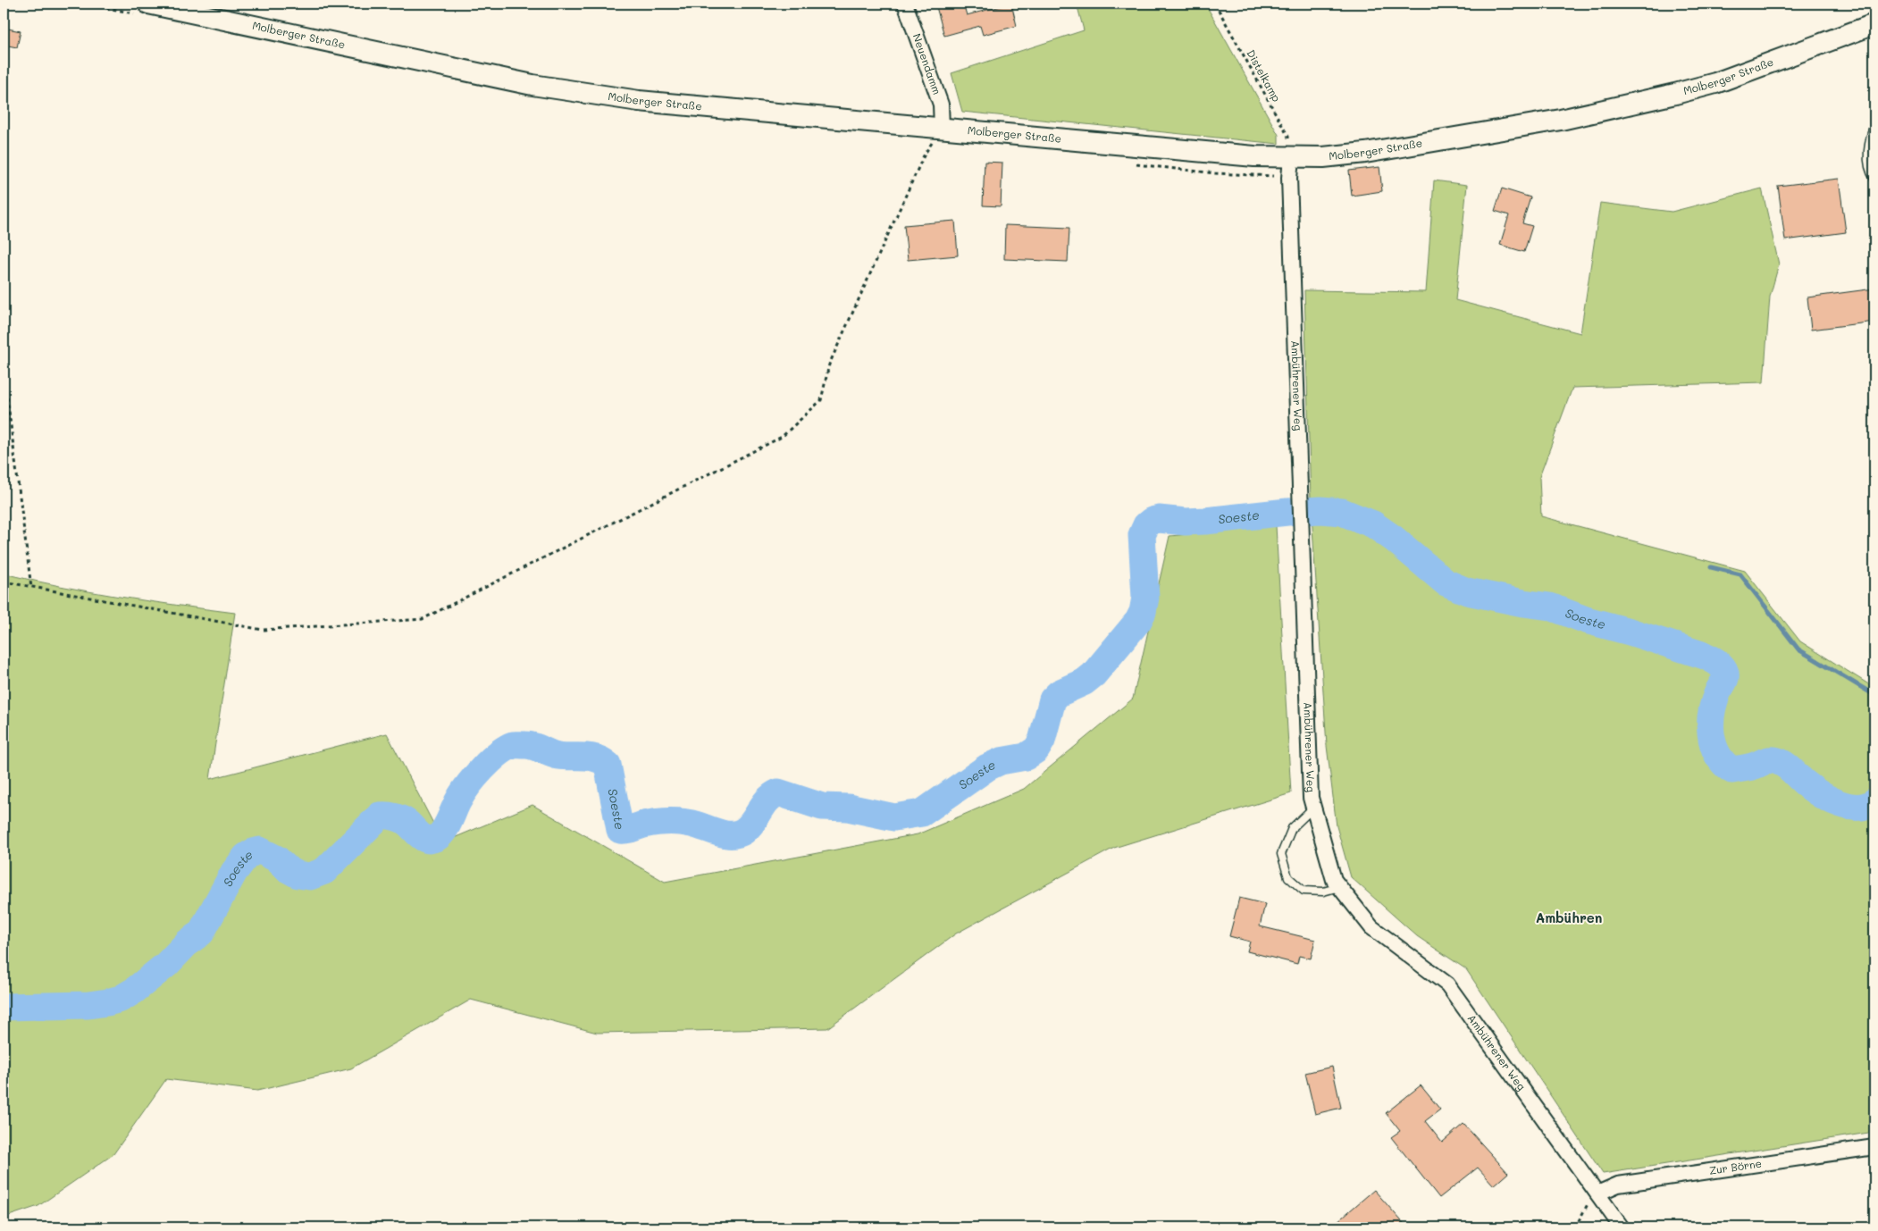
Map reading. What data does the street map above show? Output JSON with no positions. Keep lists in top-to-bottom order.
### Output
{
  "streets": {
    "main road": ["Molberger Straße"],
    "street": ["Neuendamm", "Ambührener Weg", "Zur Börne"],
    "path": ["Distelkamp"]
  },
  "crossings": [
    ["Molberger Straße", "Neuendamm"],
    ["Molberger Straße", "Distelkamp"],
    ["Molberger Straße", "Ambührener Weg"],
    ["Distelkamp", "Ambührener Weg"],
    ["Ambührener Weg", "Zur Börne"]
  ],
  "districts": ["Ambühren"],
  "water": ["Soeste"]
}
